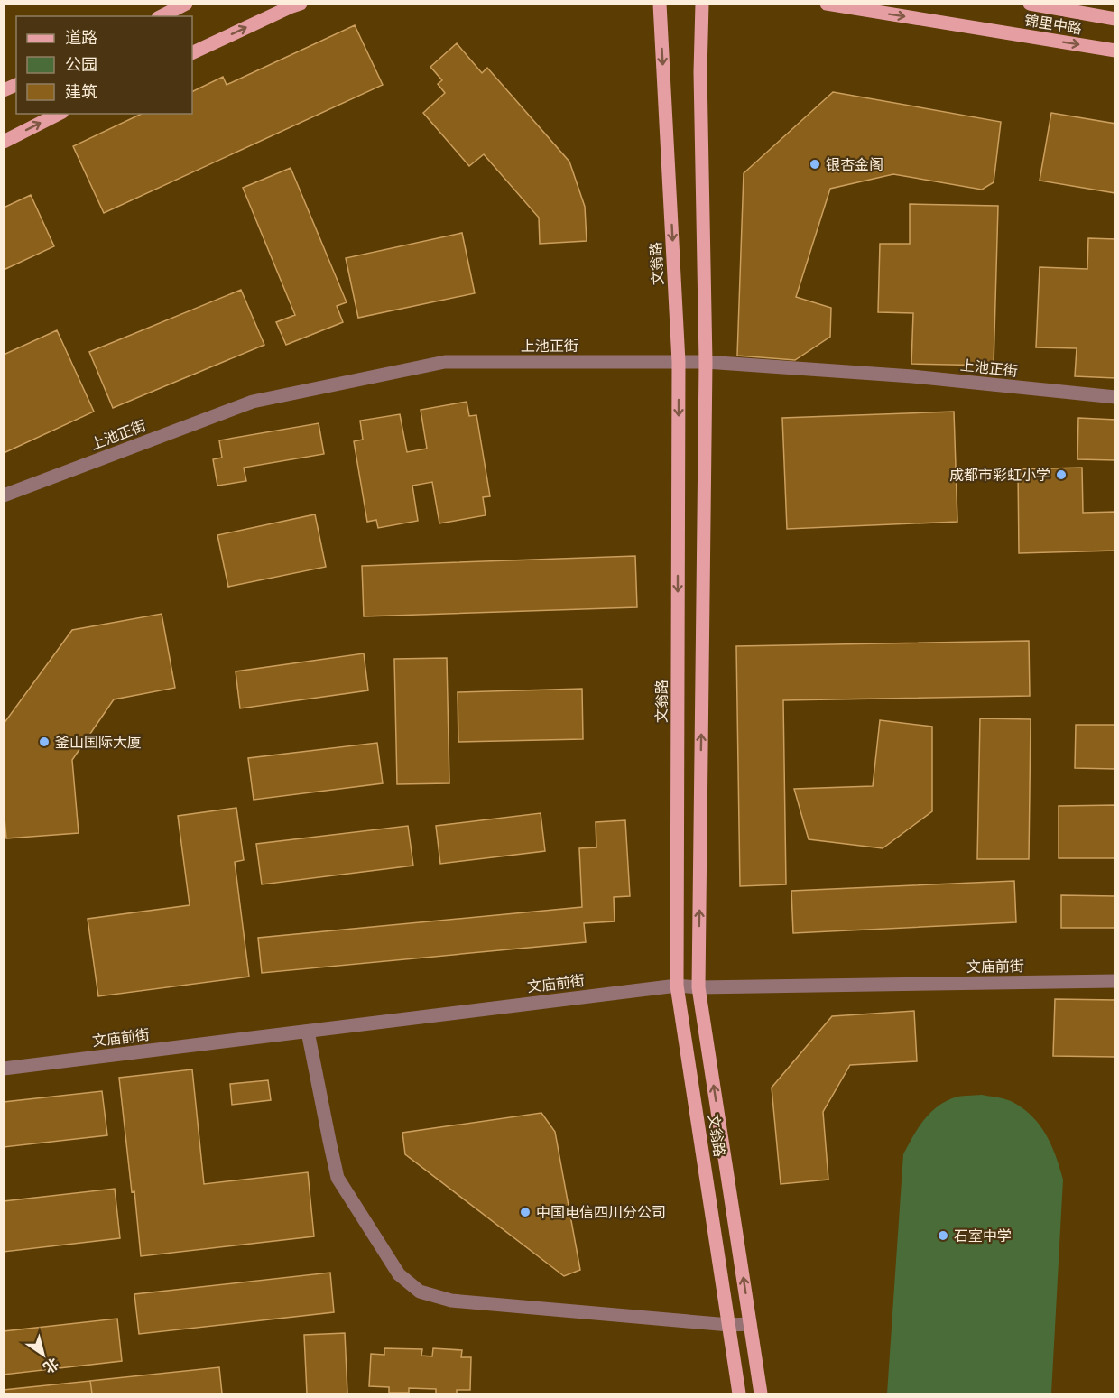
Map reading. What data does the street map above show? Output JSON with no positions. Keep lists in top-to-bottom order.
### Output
{
  "streets": {
    "main road": ["锦里中路", "文翁路"],
    "street": ["上池正街", "文庙前街"]
  },
  "crossings": [
    ["文翁路", "上池正街"],
    ["文翁路", "文庙前街"]
  ],
  "one_way": ["锦里中路"],
  "places": [
    "银杏金阁",
    "成都市彩虹小学",
    "釜山国际大厦",
    "中国电信四川分公司",
    "石室中学"
  ],
  "legend": ["道路", "公园", "建筑"],
  "north": "bottom right"
}
